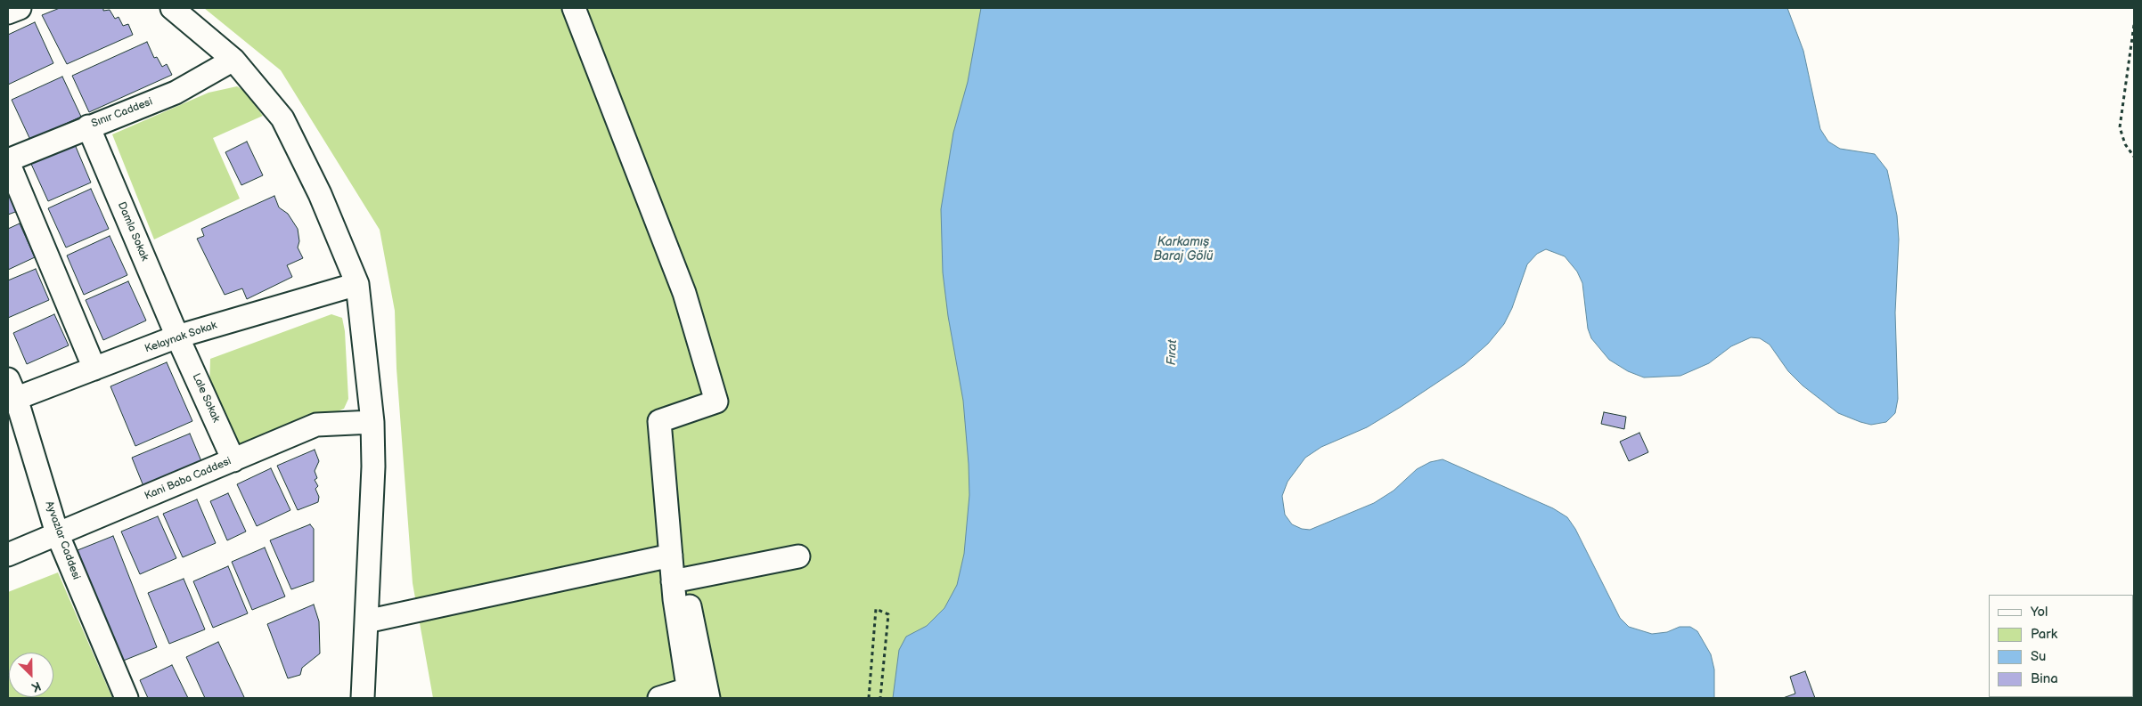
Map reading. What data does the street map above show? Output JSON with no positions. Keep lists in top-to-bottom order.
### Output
{
  "streets": {
    "street": [
      "Sınır Caddesi",
      "Damla Sokak",
      "Kelaynak Sokak",
      "Lale Sokak",
      "Kani Baba Caddesi",
      "Ayvazlar Caddesi"
    ]
  },
  "crossings": [
    ["Sınır Caddesi", "Damla Sokak"],
    ["Damla Sokak", "Kelaynak Sokak"],
    ["Damla Sokak", "Lale Sokak"],
    ["Kelaynak Sokak", "Lale Sokak"],
    ["Kelaynak Sokak", "Ayvazlar Caddesi"],
    ["Lale Sokak", "Kani Baba Caddesi"],
    ["Kani Baba Caddesi", "Ayvazlar Caddesi"]
  ],
  "water": ["Karkamış Baraj Gölü", "Fırat"],
  "legend": [
    "Yol",
    "Park",
    "Su",
    "Bina"
  ],
  "north": "bottom right"
}
